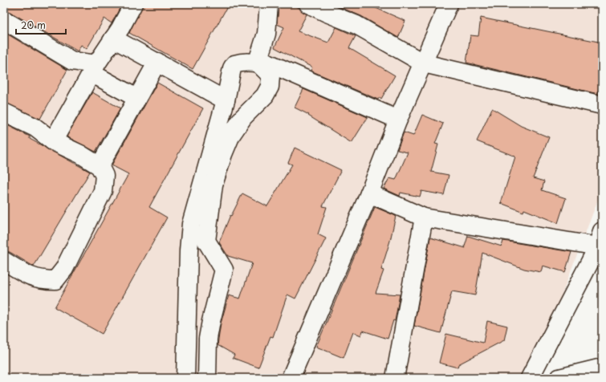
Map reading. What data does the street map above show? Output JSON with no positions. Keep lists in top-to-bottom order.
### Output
{
  "scale_bar": "20 m"
}
